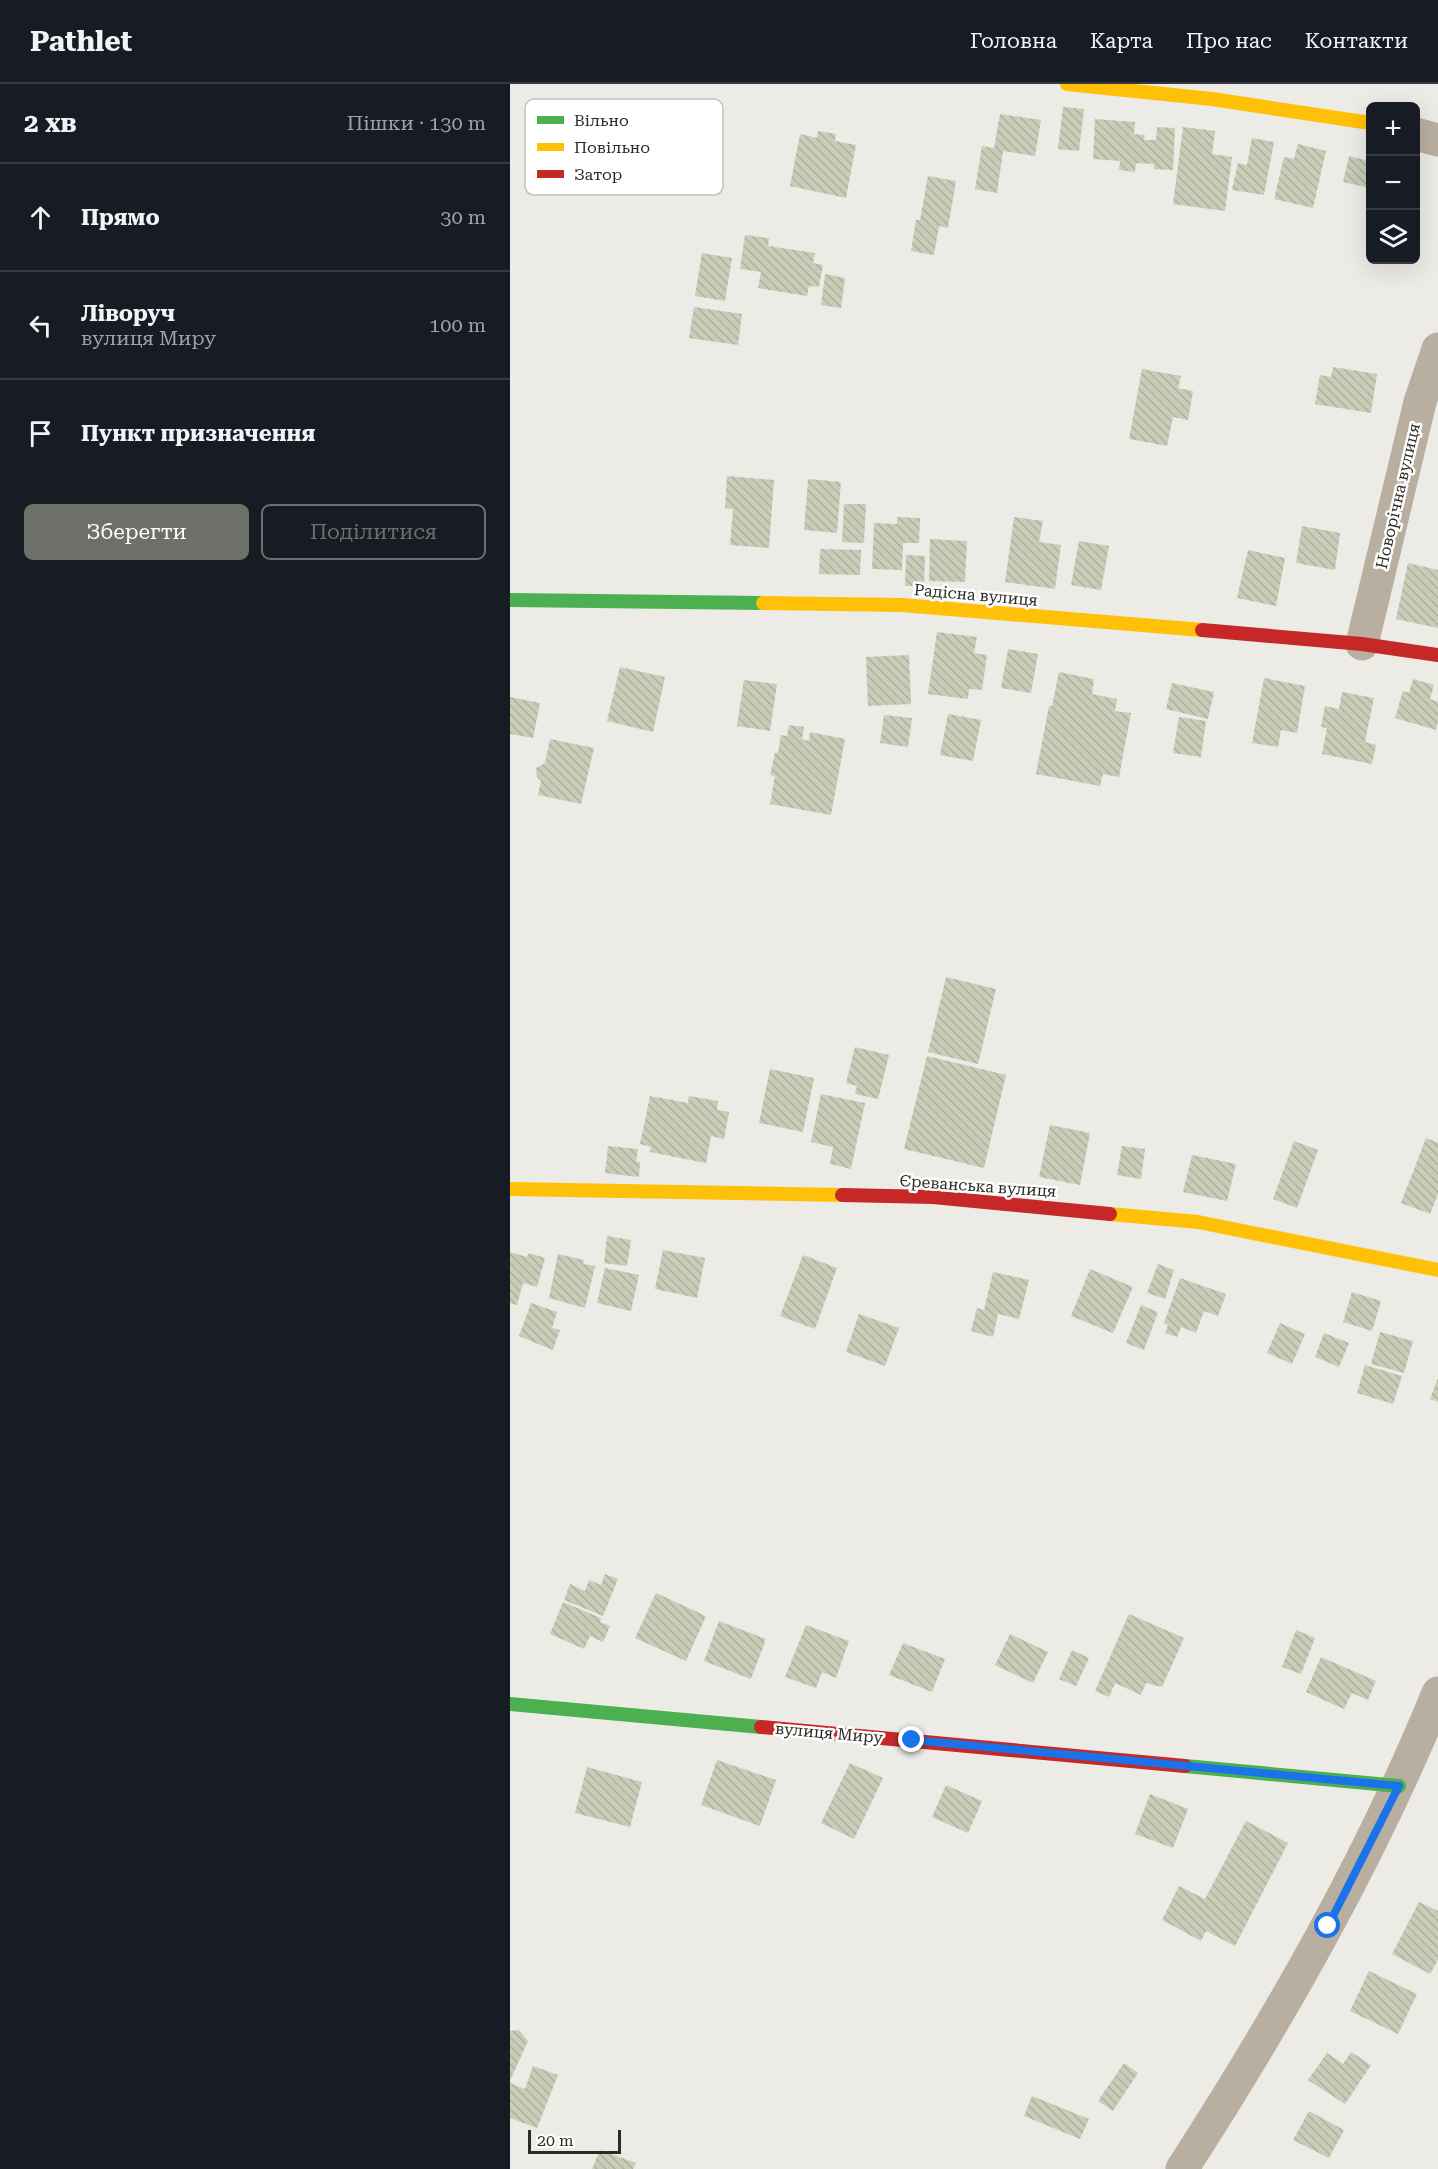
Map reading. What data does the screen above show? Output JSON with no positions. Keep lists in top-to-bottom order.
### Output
{
  "streets": {
    "street": [
      "Новорічна вулиця",
      "Радісна вулиця",
      "Єреванська вулиця",
      "вулиця Миру"
    ]
  },
  "crossings": [
    ["Новорічна вулиця", "Радісна вулиця"]
  ],
  "legend": ["Вільно", "Повільно", "Затор"],
  "scale_bar": "20 m",
  "page": {
    "header": "Pathlet",
    "nav": [
      "Головна",
      "Карта",
      "Про нас",
      "Контакти"
    ],
    "heading": ["2 хв", "Пішки · 130 m"],
    "map_buttons": ["+", "−"],
    "list": [
      ["Прямо", "30 m"],
      ["Ліворуч", "вулиця Миру", "100 m"],
      "Пункт призначення"
    ],
    "buttons": ["Зберегти", "Поділитися"],
    "scale": "20 m"
  }
}
